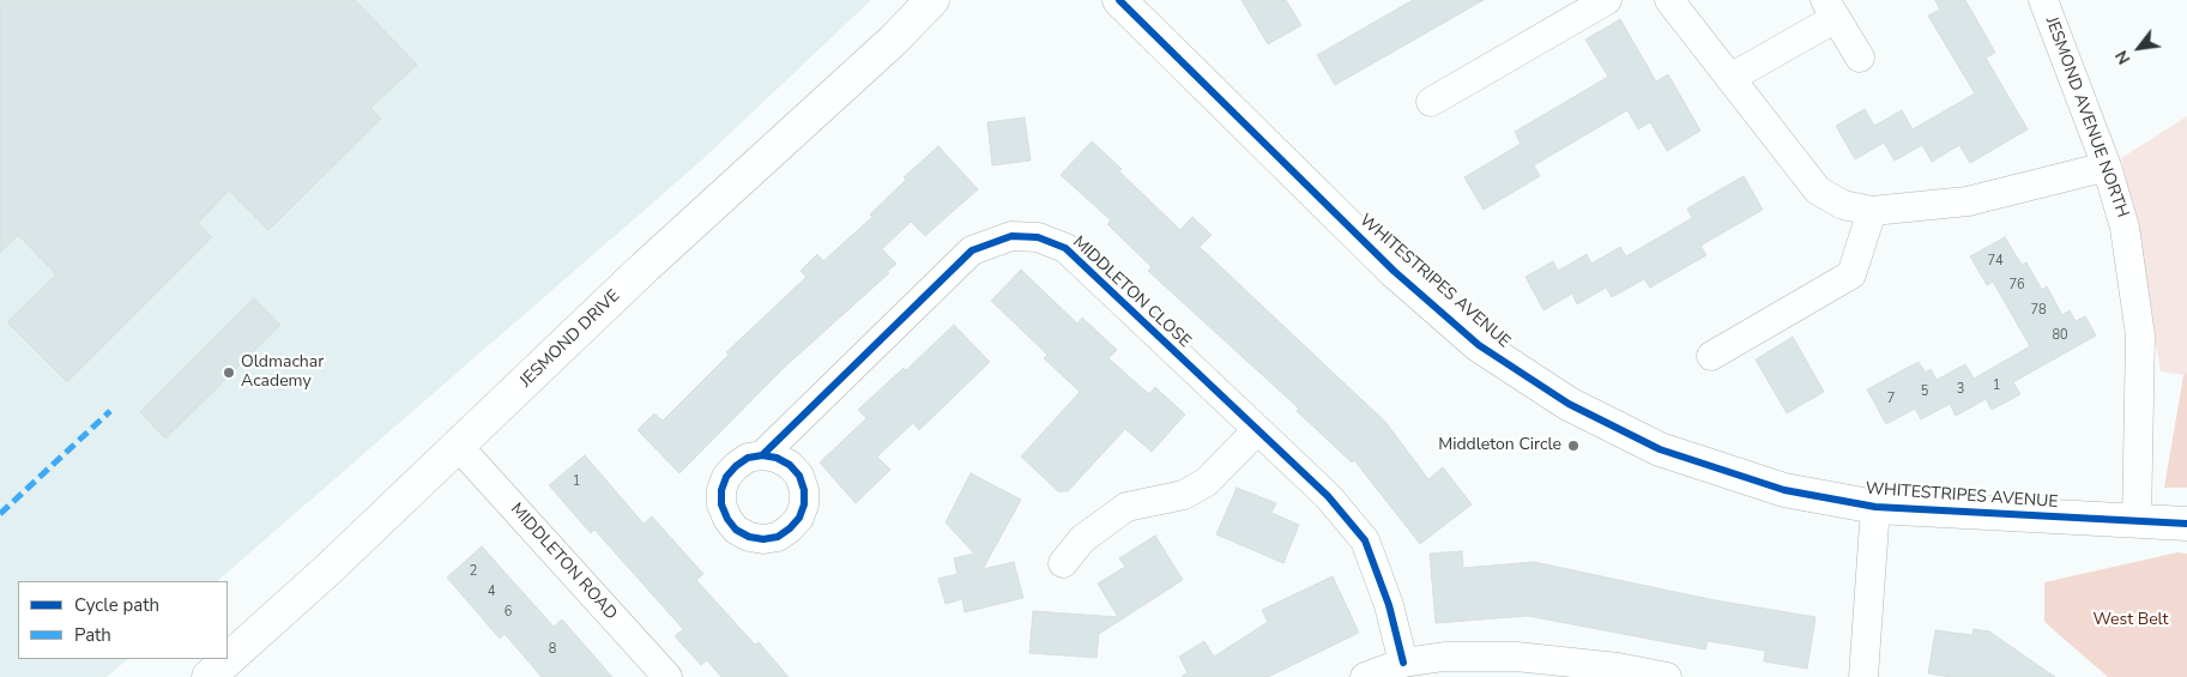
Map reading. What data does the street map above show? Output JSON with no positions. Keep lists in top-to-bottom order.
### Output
{
  "streets": {
    "street": [
      "JESMOND AVENUE NORTH",
      "WHITESTRIPES AVENUE",
      "MIDDLETON CLOSE",
      "JESMOND DRIVE",
      "MIDDLETON ROAD"
    ]
  },
  "crossings": [
    ["JESMOND AVENUE NORTH", "WHITESTRIPES AVENUE"],
    ["JESMOND DRIVE", "MIDDLETON ROAD"]
  ],
  "parks": ["West Belt"],
  "places": ["Oldmachar Academy", "Middleton Circle"],
  "house_numbers": [
    "74",
    "76",
    "78",
    "80",
    "1",
    "3",
    "5",
    "7",
    "1",
    "2",
    "4",
    "6",
    "8"
  ],
  "legend": ["Cycle path", "Path"],
  "north": "bottom left"
}
